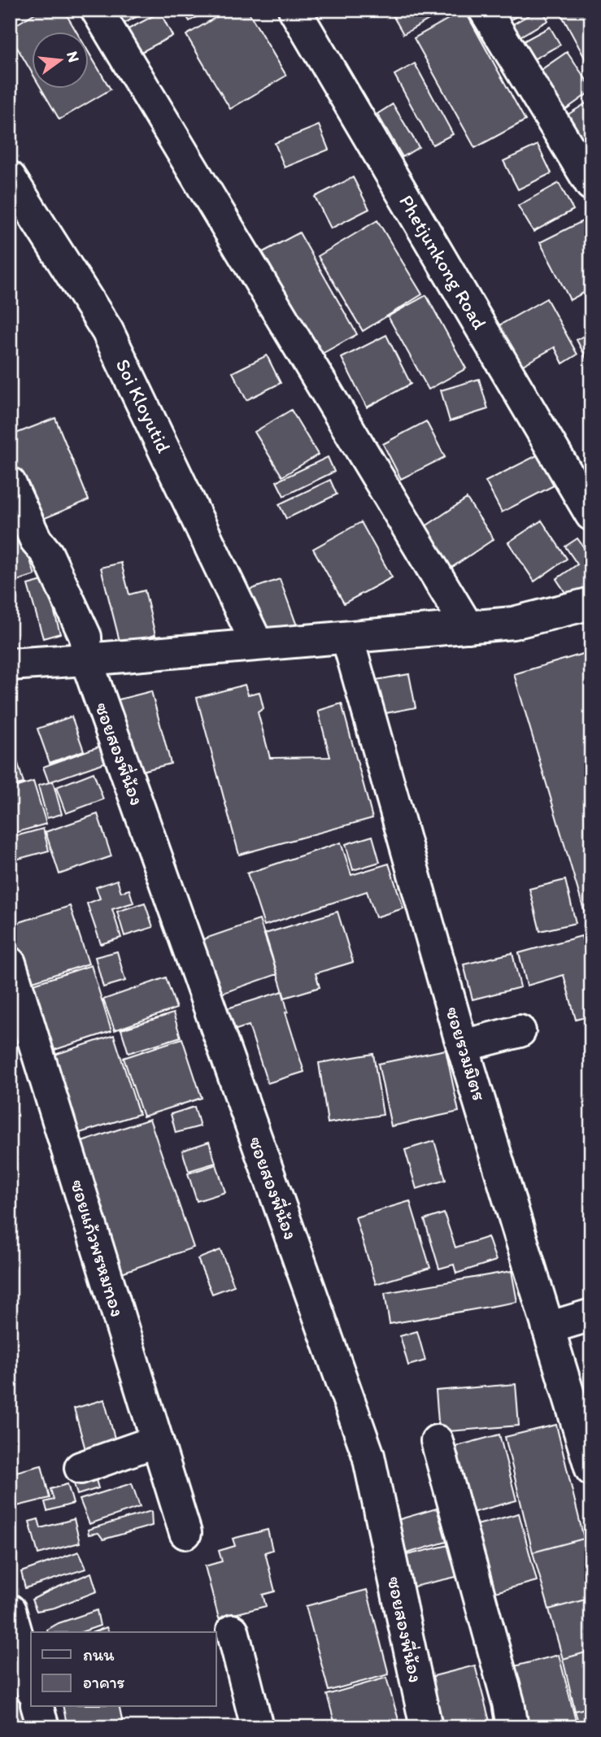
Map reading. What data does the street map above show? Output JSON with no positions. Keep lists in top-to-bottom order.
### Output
{
  "streets": {
    "street": [
      "Phetjunkong Road",
      "Soi Kloyutid",
      "ซอยสองพี่น้อง",
      "ซอยรวมมิตร",
      "ซอยแก้วพรหมทอง"
    ]
  },
  "legend": ["ถนน", "อาคาร"],
  "north": "right"
}
